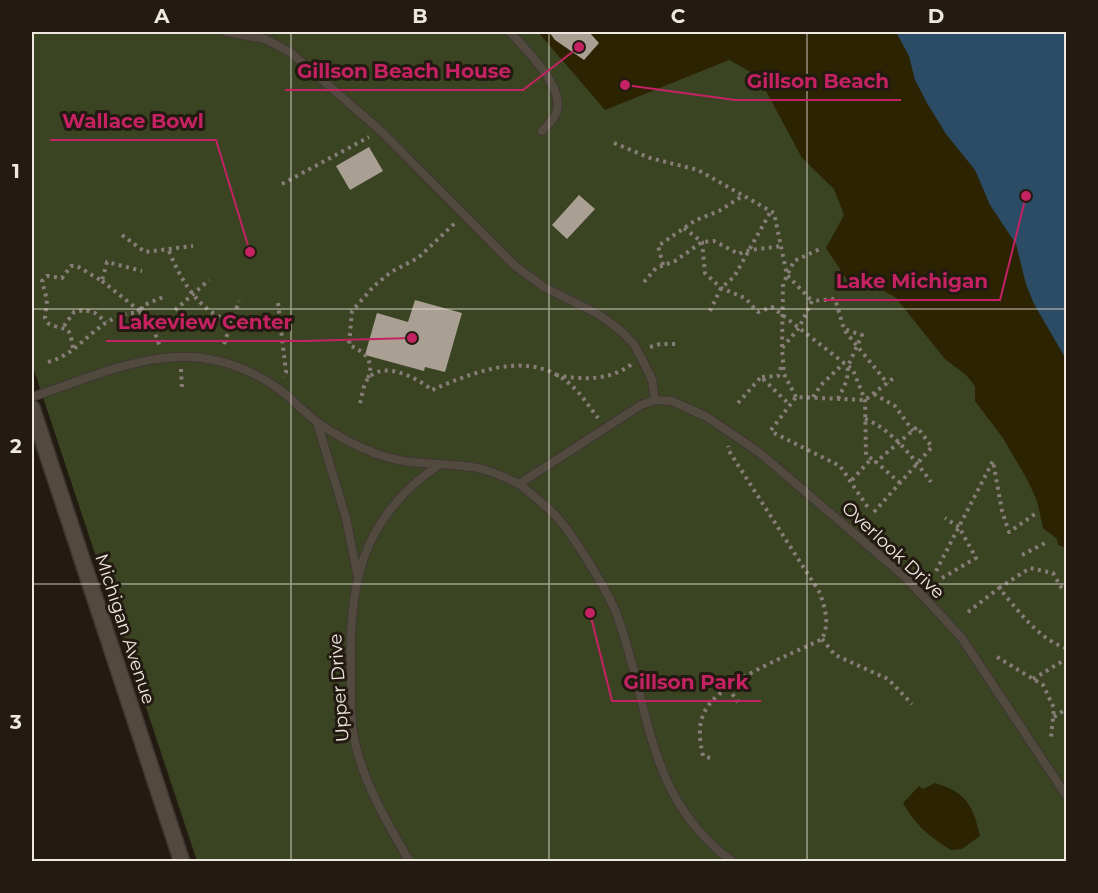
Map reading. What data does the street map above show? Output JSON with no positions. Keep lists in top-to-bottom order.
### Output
{
  "streets": {
    "street": ["Michigan Avenue"],
    "lane": ["Overlook Drive", "Upper Drive"]
  },
  "places": [
    "Gillson Beach House",
    "Gillson Beach",
    "Lake Michigan",
    "Wallace Bowl",
    "Lakeview Center",
    "Gillson Park"
  ],
  "grid": {
    "columns": [
      "A",
      "B",
      "C",
      "D"
    ],
    "rows": ["1", "2", "3"]
  }
}
